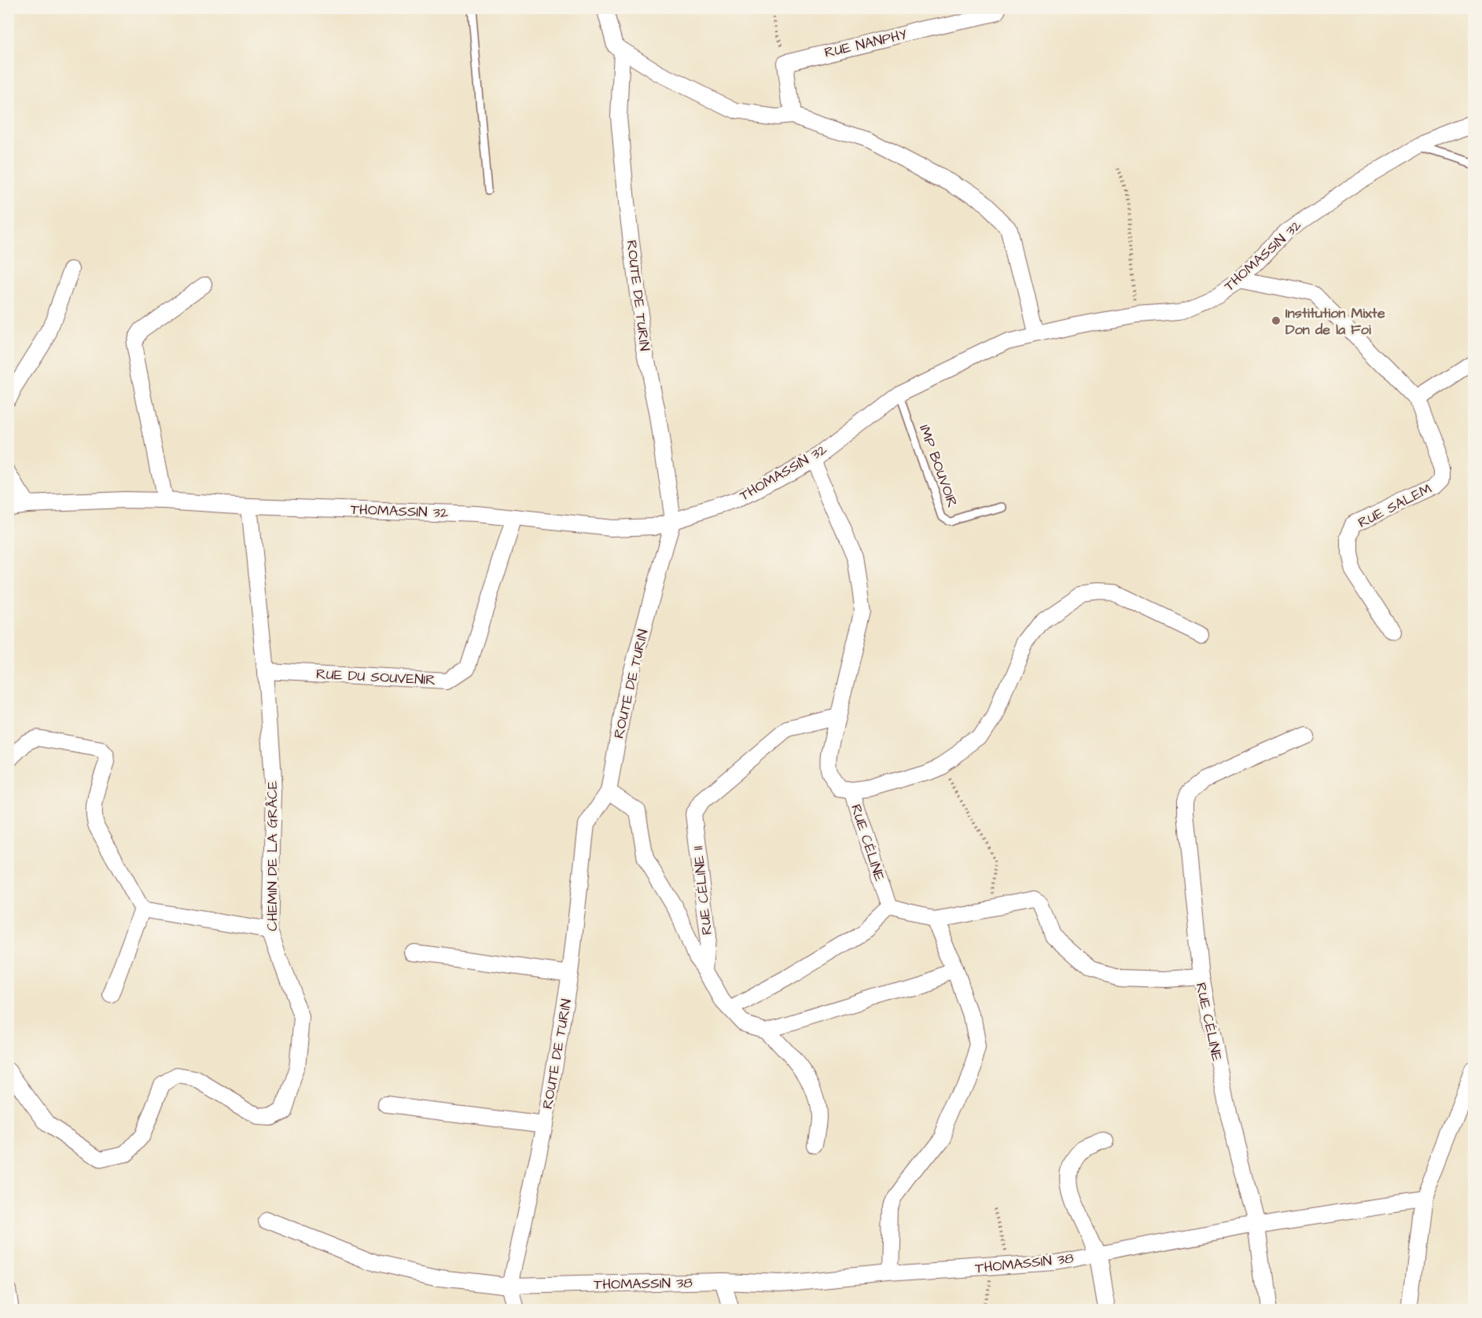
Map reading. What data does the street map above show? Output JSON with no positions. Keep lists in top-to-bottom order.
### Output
{
  "streets": {
    "street": [
      "RUE NANPHY",
      "THOMASSIN 32",
      "ROUTE DE TURIN",
      "RUE SALEM",
      "RUE DU SOUVENIR",
      "RUE CÉLINE",
      "CHEMIN DE LA GRÂCE",
      "RUE CÉLINE II",
      "THOMASSIN 38"
    ],
    "lane": ["IMP BOUVOIR"]
  },
  "crossings": [
    ["THOMASSIN 32", "ROUTE DE TURIN"],
    ["THOMASSIN 32", "IMP BOUVOIR"],
    ["THOMASSIN 32", "RUE SALEM"],
    ["THOMASSIN 32", "RUE DU SOUVENIR"],
    ["THOMASSIN 32", "RUE CÉLINE"],
    ["THOMASSIN 32", "CHEMIN DE LA GRÂCE"],
    ["ROUTE DE TURIN", "THOMASSIN 38"],
    ["RUE DU SOUVENIR", "CHEMIN DE LA GRÂCE"],
    ["RUE CÉLINE", "RUE CÉLINE II"],
    ["RUE CÉLINE", "THOMASSIN 38"]
  ],
  "places": ["Institution Mixte Don de la Foi"]
}
